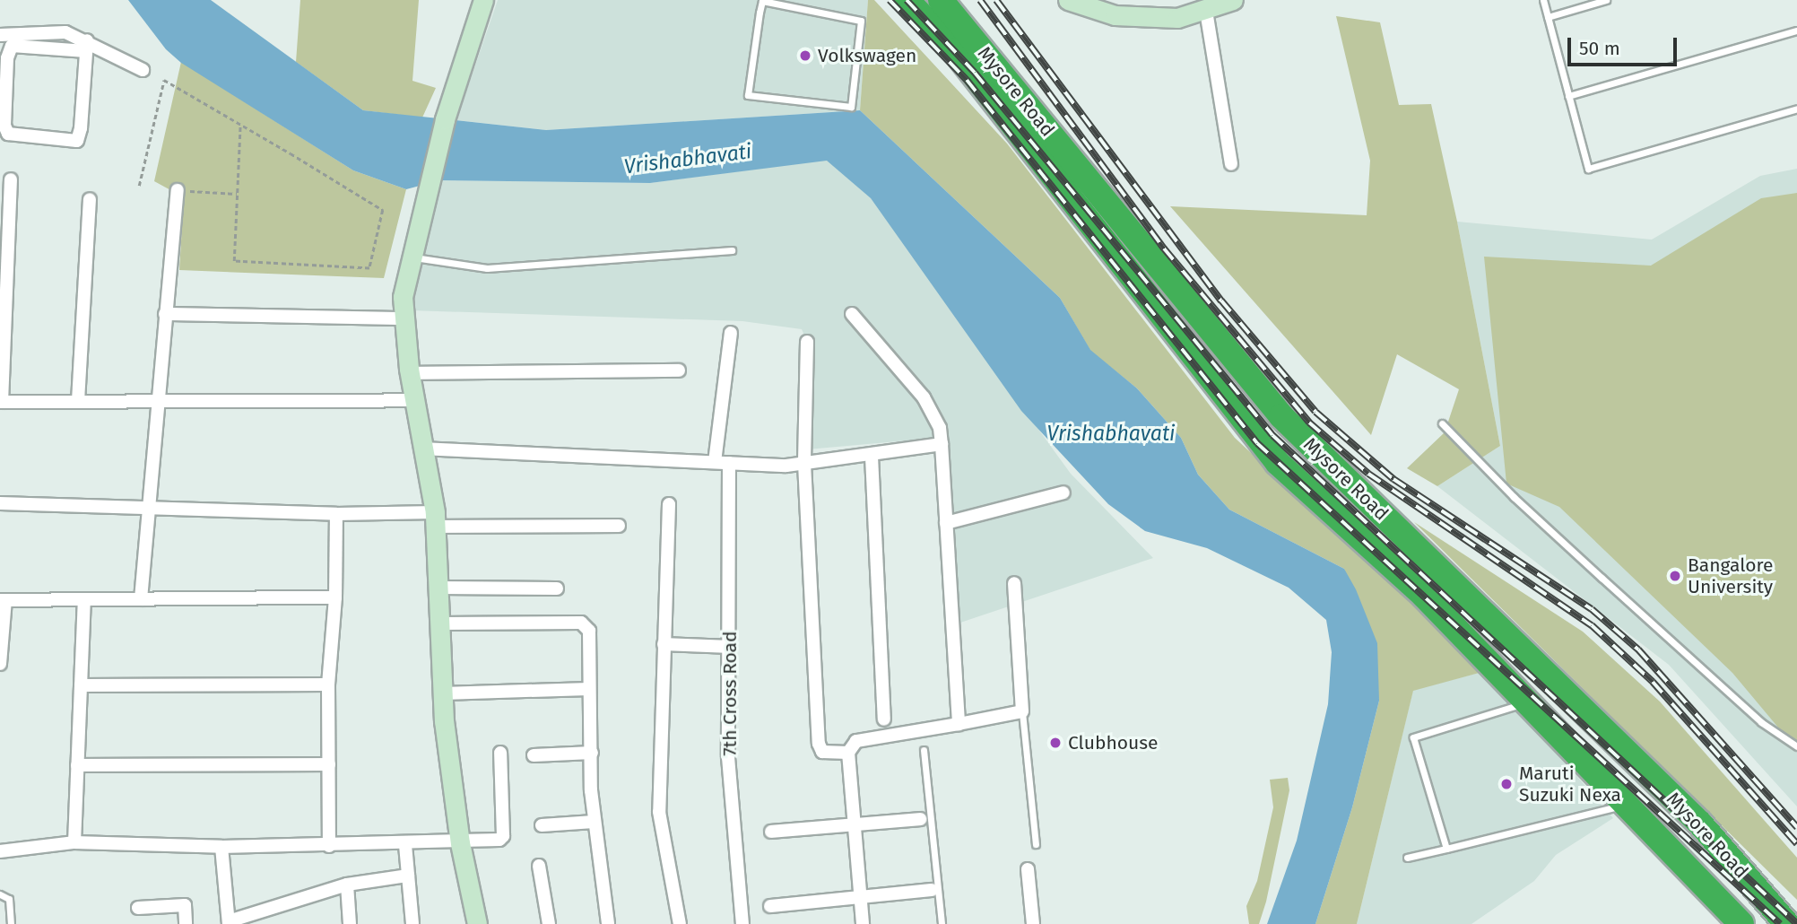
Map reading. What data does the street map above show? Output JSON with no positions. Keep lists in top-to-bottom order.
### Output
{
  "streets": {
    "highway": ["Mysore Road"],
    "street": ["7th Cross Road"]
  },
  "water": ["Vrishabhavati"],
  "places": [
    "Volkswagen",
    "Bangalore University",
    "Clubhouse",
    "Maruti Suzuki Nexa"
  ],
  "scale_bar": "50 m"
}
